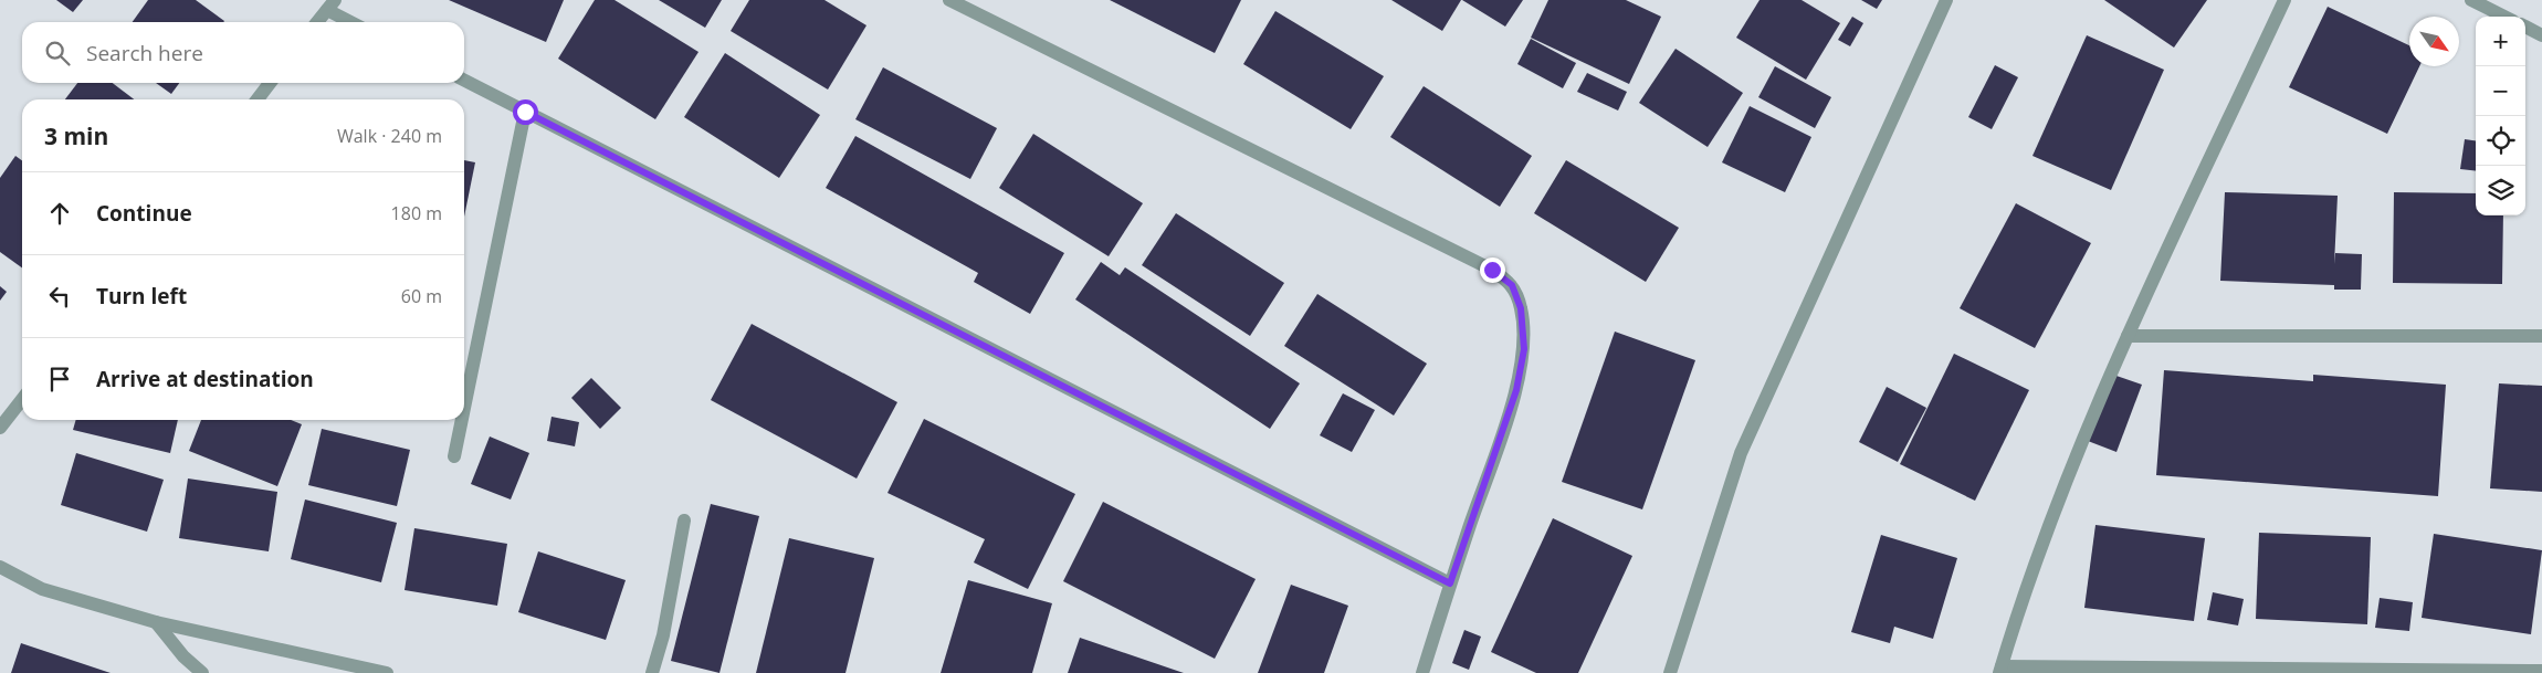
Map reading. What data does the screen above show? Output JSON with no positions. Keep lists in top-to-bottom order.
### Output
{
  "north": "bottom right",
  "page": {
    "map_buttons": ["+", "−"],
    "search": "Search here",
    "heading": ["3 min", "Walk · 240 m"],
    "list": [
      ["Continue", "180 m"],
      ["Turn left", "60 m"],
      "Arrive at destination"
    ]
  }
}
